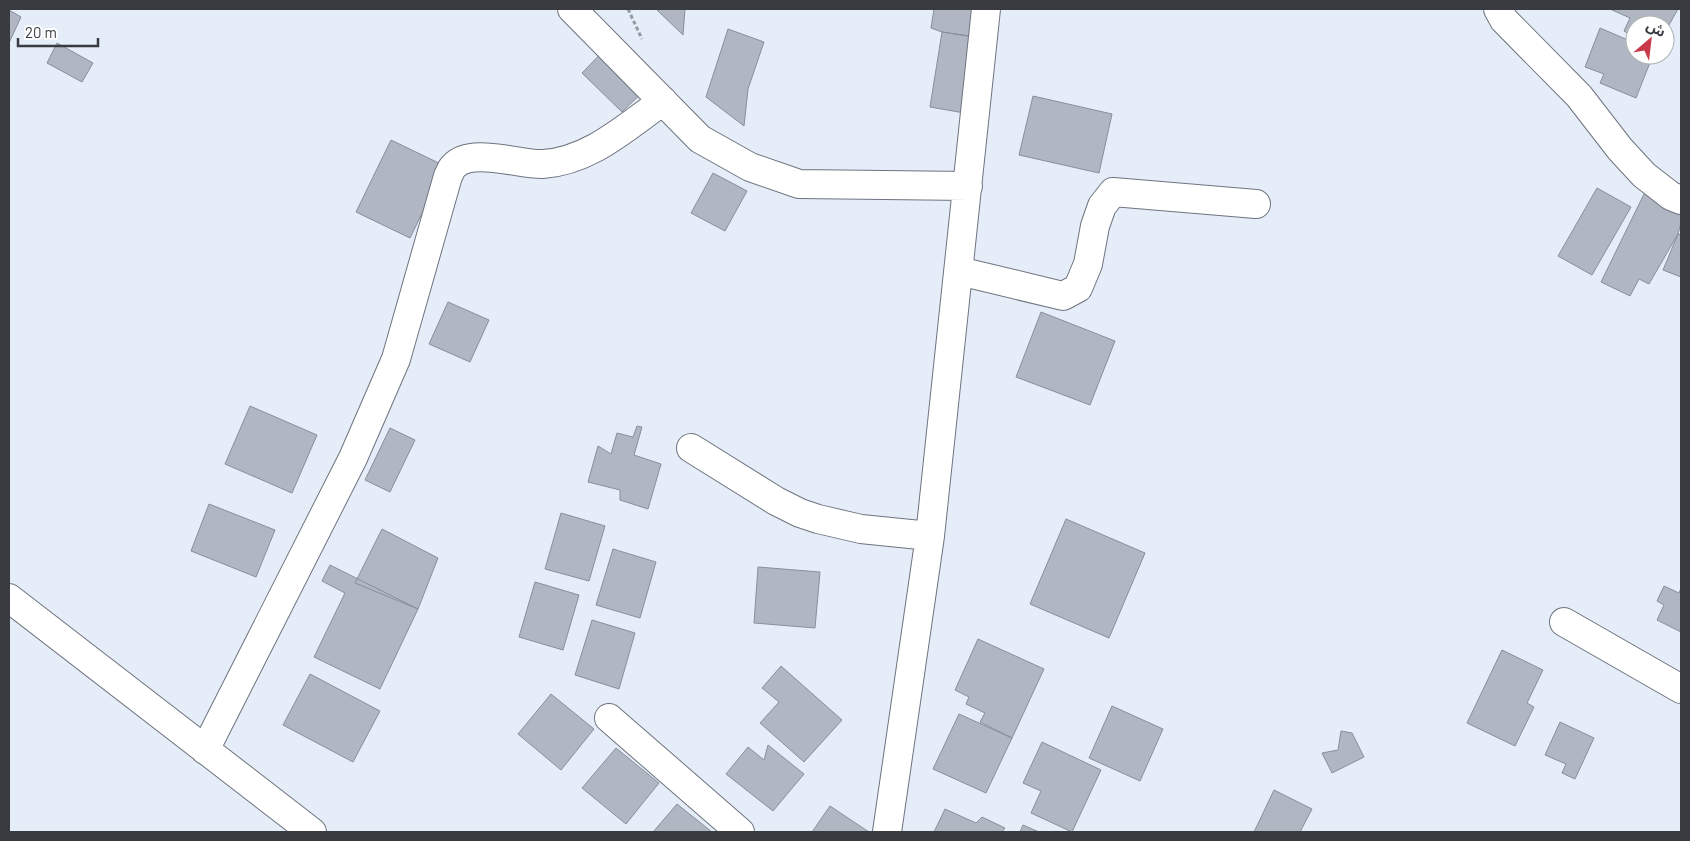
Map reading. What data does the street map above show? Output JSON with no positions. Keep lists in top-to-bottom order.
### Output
{
  "scale_bar": "20 m",
  "north": "top right"
}
